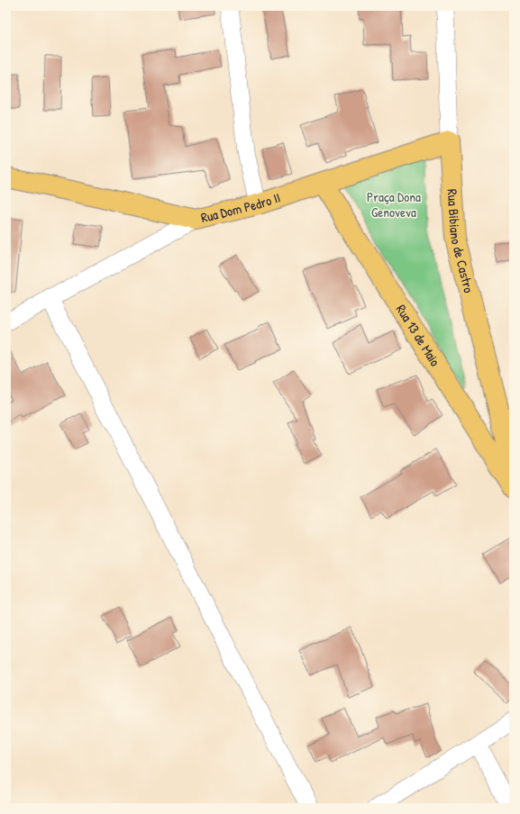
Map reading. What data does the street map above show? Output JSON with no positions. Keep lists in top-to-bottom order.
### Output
{
  "streets": {
    "main road": ["Rua Dom Pedro II", "Rua Bibiano de Castro", "Rua 13 de Maio"]
  },
  "crossings": [
    ["Rua Dom Pedro II", "Rua Bibiano de Castro"],
    ["Rua Dom Pedro II", "Rua 13 de Maio"]
  ],
  "parks": ["Praça Dona Genoveva"]
}
